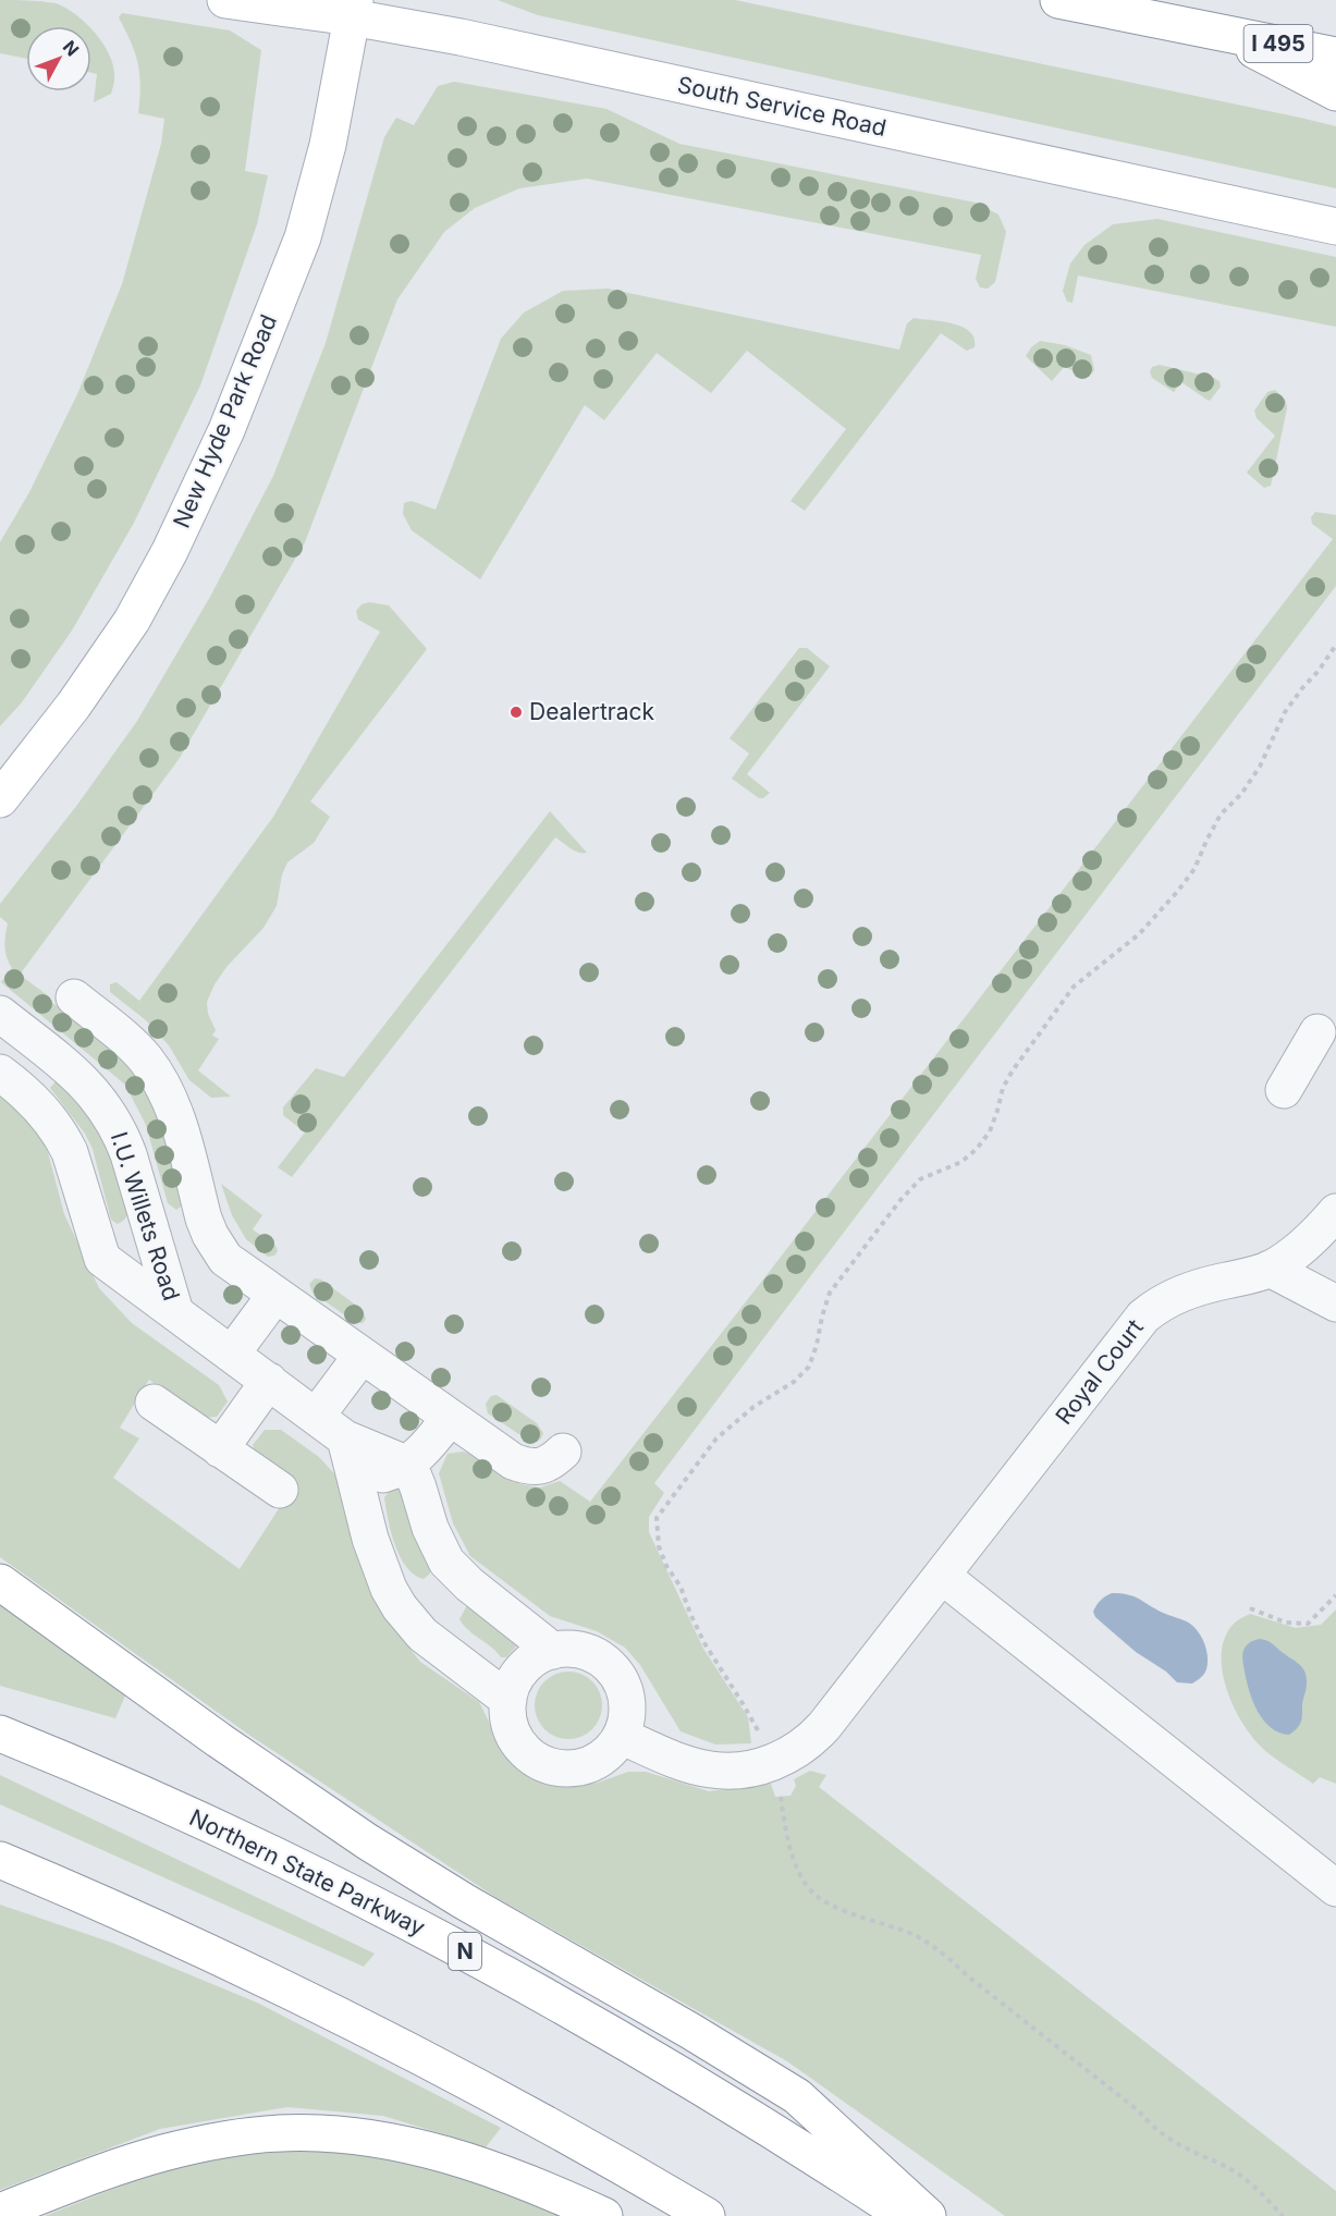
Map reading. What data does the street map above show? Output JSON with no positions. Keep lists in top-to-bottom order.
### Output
{
  "streets": {
    "main road": [
      "I 495",
      "South Service Road",
      "New Hyde Park Road",
      "Northern State Parkway",
      "N"
    ],
    "street": ["I.U. Willets Road", "Royal Court"]
  },
  "crossings": [
    ["South Service Road", "New Hyde Park Road"]
  ],
  "places": ["Dealertrack"],
  "north": "top right"
}
